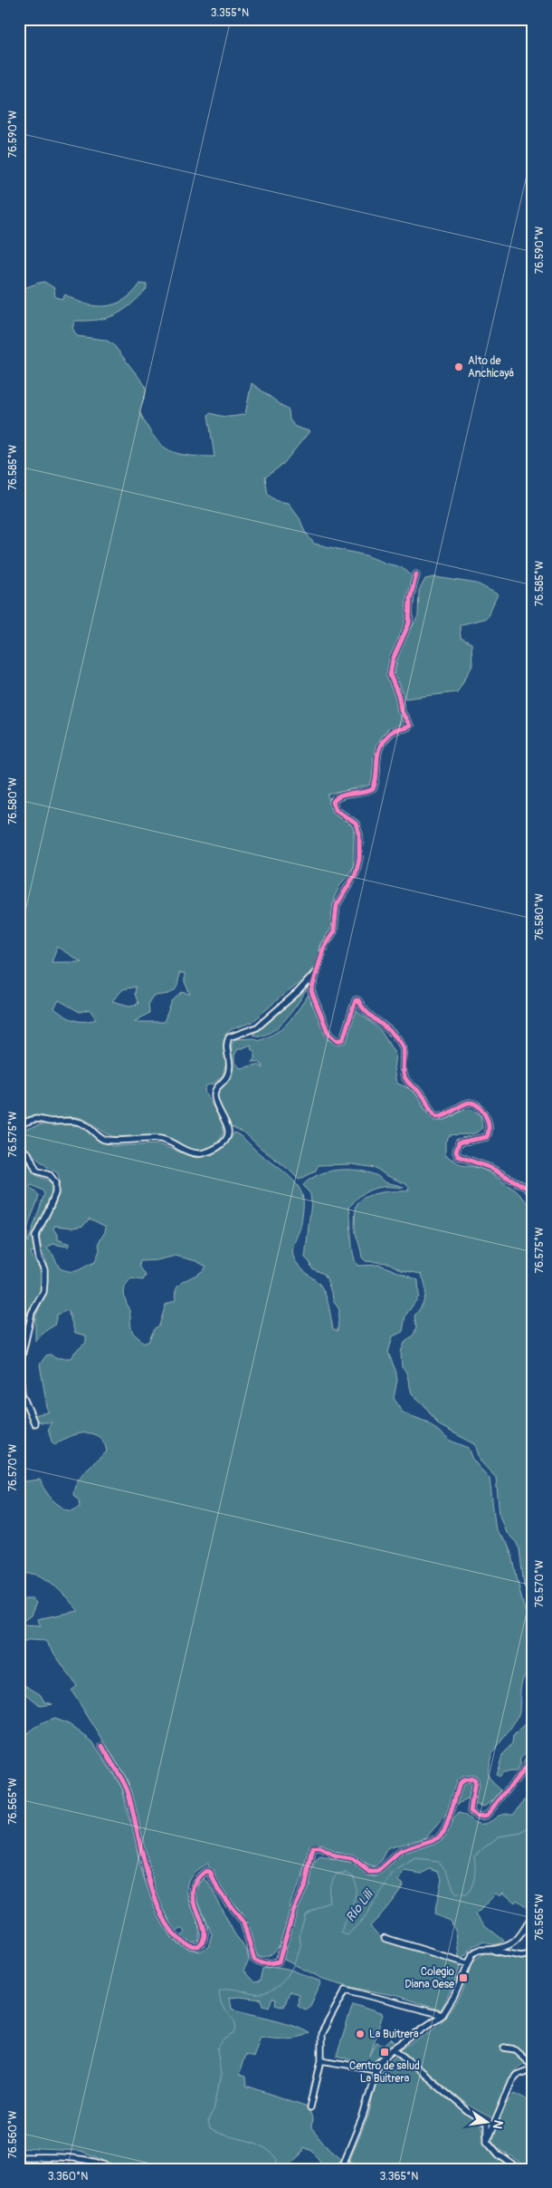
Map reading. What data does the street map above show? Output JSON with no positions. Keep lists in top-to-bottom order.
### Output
{
  "water": ["Río Lili"],
  "places": {
    "other": ["Alto de Anchicayá", "La Buitrera"],
    "transit": ["Colegio Diana Oese", "Centro de salud La Buitrera"]
  },
  "north": "right",
  "coordinates": [
    "3.355°N",
    "76.590°W",
    "76.585°W",
    "76.580°W",
    "76.575°W",
    "76.570°W",
    "76.565°W",
    "76.560°W",
    "3.360°N",
    "3.365°N"
  ]
}
